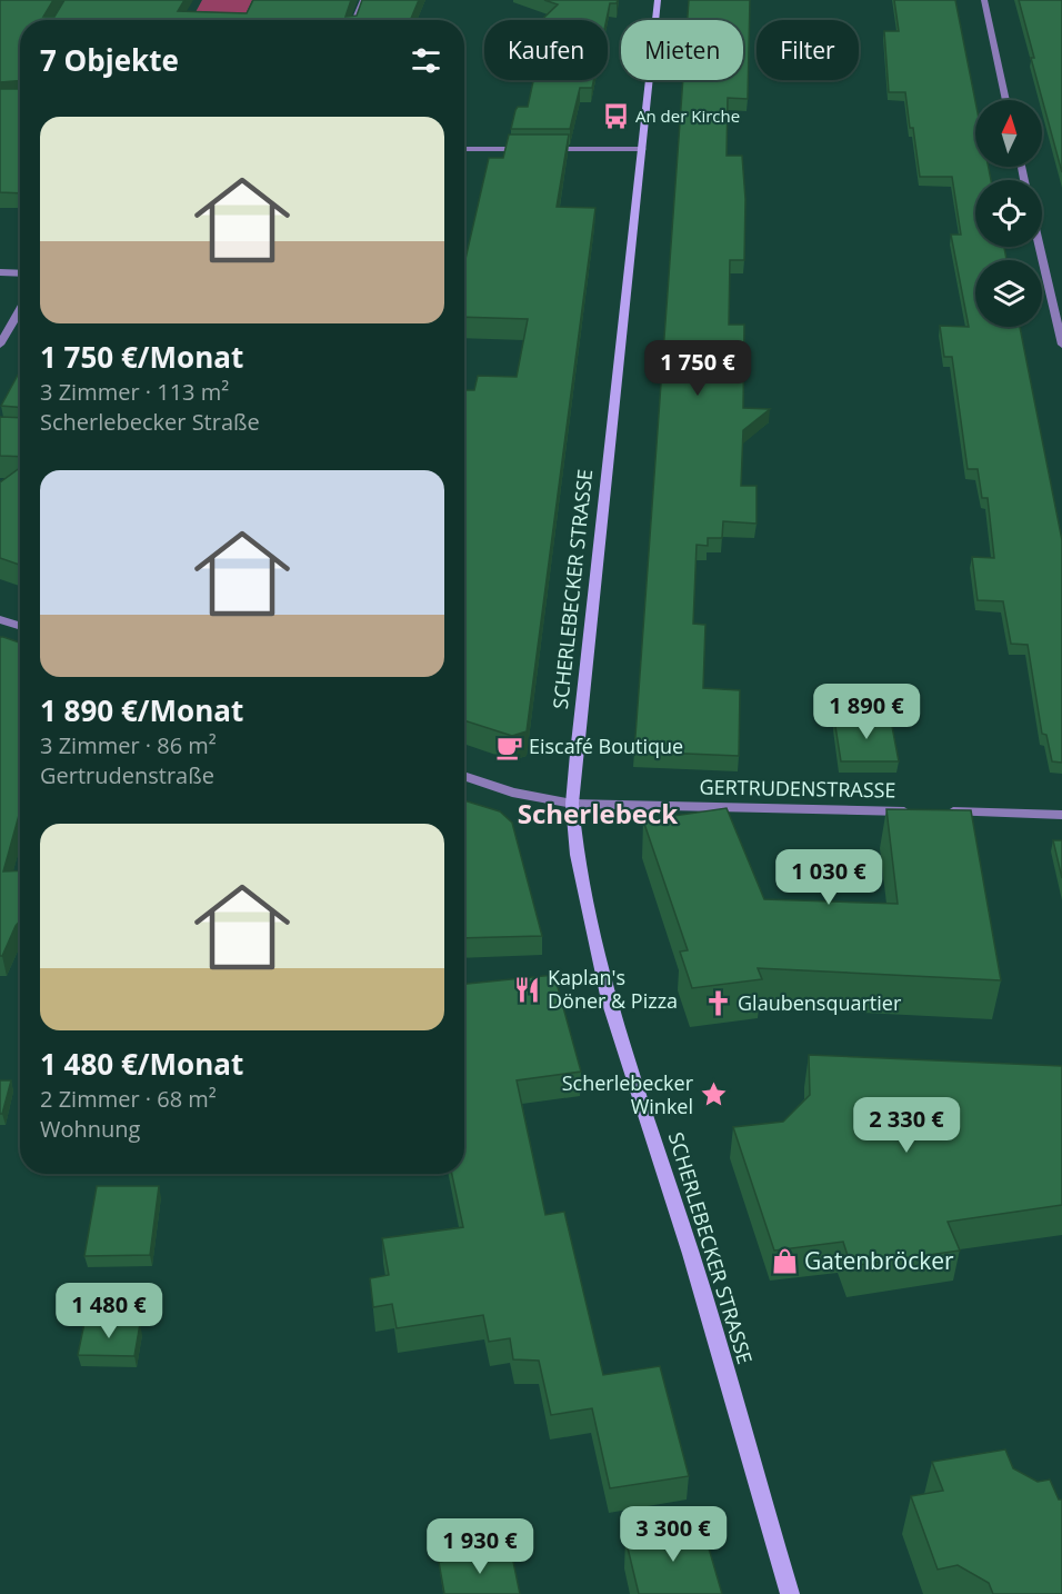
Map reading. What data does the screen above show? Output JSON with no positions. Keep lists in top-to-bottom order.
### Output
{
  "streets": {
    "street": ["SCHERLEBECKER STRASSE", "GERTRUDENSTRASSE"]
  },
  "crossings": [
    ["SCHERLEBECKER STRASSE", "GERTRUDENSTRASSE"]
  ],
  "districts": ["Scherlebeck"],
  "places": {
    "bus stop": ["An der Kirche"],
    "cafe": ["Eiscafé Boutique"],
    "restaurant": ["Kaplan's Döner & Pizza"],
    "church": ["Glaubensquartier"],
    "place": ["Scherlebecker Winkel"],
    "shop": ["Gatenbröcker"]
  },
  "north": "top",
  "page": {
    "chip": ["Kaufen", "Mieten", "Filter"],
    "heading": "7 Objekte",
    "list": [
      {
        "name": "1 750 €/Monat",
        "note": "3 Zimmer · 113 m² · Scherlebecker Straße"
      },
      {
        "name": "1 890 €/Monat",
        "note": "3 Zimmer · 86 m² · Gertrudenstraße"
      },
      {
        "name": "1 480 €/Monat",
        "note": "2 Zimmer · 68 m² · Wohnung"
      }
    ],
    "price": [
      "1 750 €",
      "1 890 €",
      "1 030 €",
      "2 330 €",
      "1 480 €",
      "3 300 €",
      "1 930 €"
    ]
  }
}
